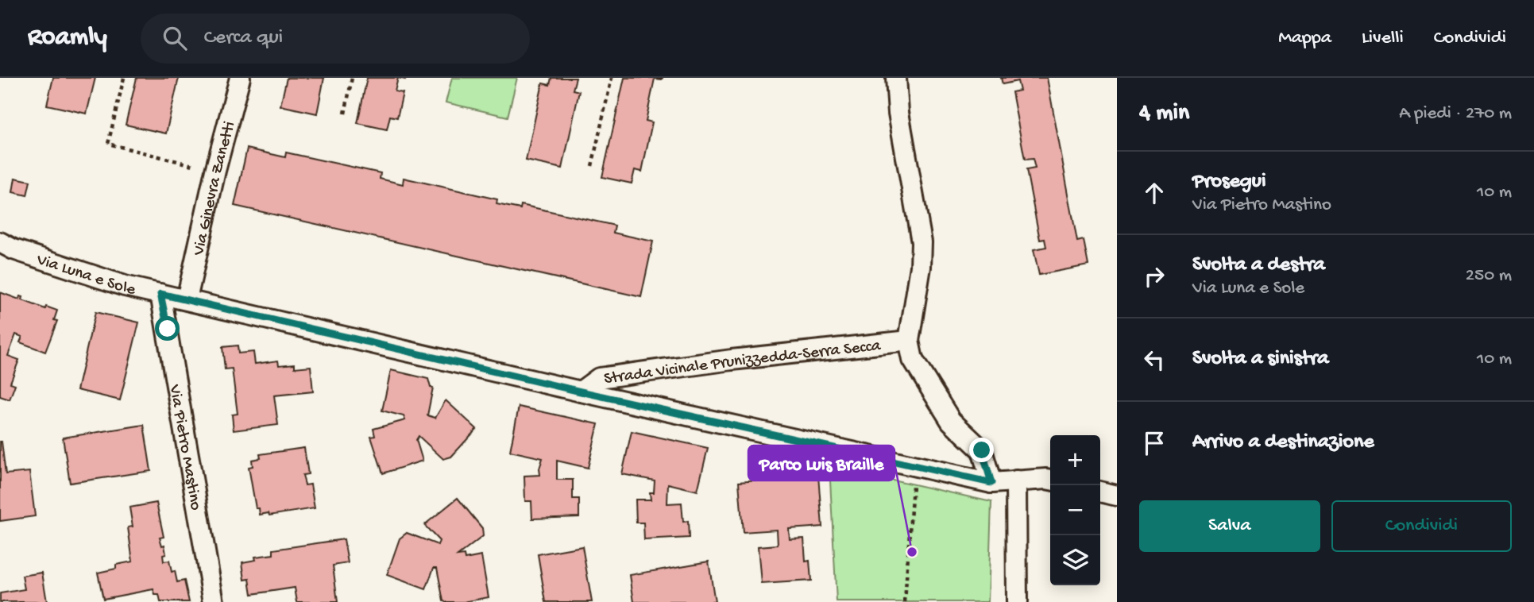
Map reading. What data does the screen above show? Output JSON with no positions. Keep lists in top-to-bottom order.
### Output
{
  "streets": {
    "street": [
      "Via Ginevra Zanetti",
      "Via Luna e Sole",
      "Strada Vicinale Prunizzedda-Serra Secca",
      "Via Pietro Mastino"
    ]
  },
  "crossings": [
    ["Via Ginevra Zanetti", "Via Luna e Sole"],
    ["Via Luna e Sole", "Strada Vicinale Prunizzedda-Serra Secca"],
    ["Via Luna e Sole", "Via Pietro Mastino"]
  ],
  "places": ["Parco Luis Braille"],
  "page": {
    "header": "Roamly",
    "search": "Cerca qui",
    "nav": ["Mappa", "Livelli", "Condividi"],
    "heading": ["4 min", "A piedi · 270 m"],
    "list": [
      ["Prosegui", "Via Pietro Mastino", "10 m"],
      ["Svolta a destra", "Via Luna e Sole", "250 m"],
      ["Svolta a sinistra", "10 m"],
      "Arrivo a destinazione"
    ],
    "map_buttons": ["+", "−"],
    "buttons": ["Salva", "Condividi"]
  }
}
